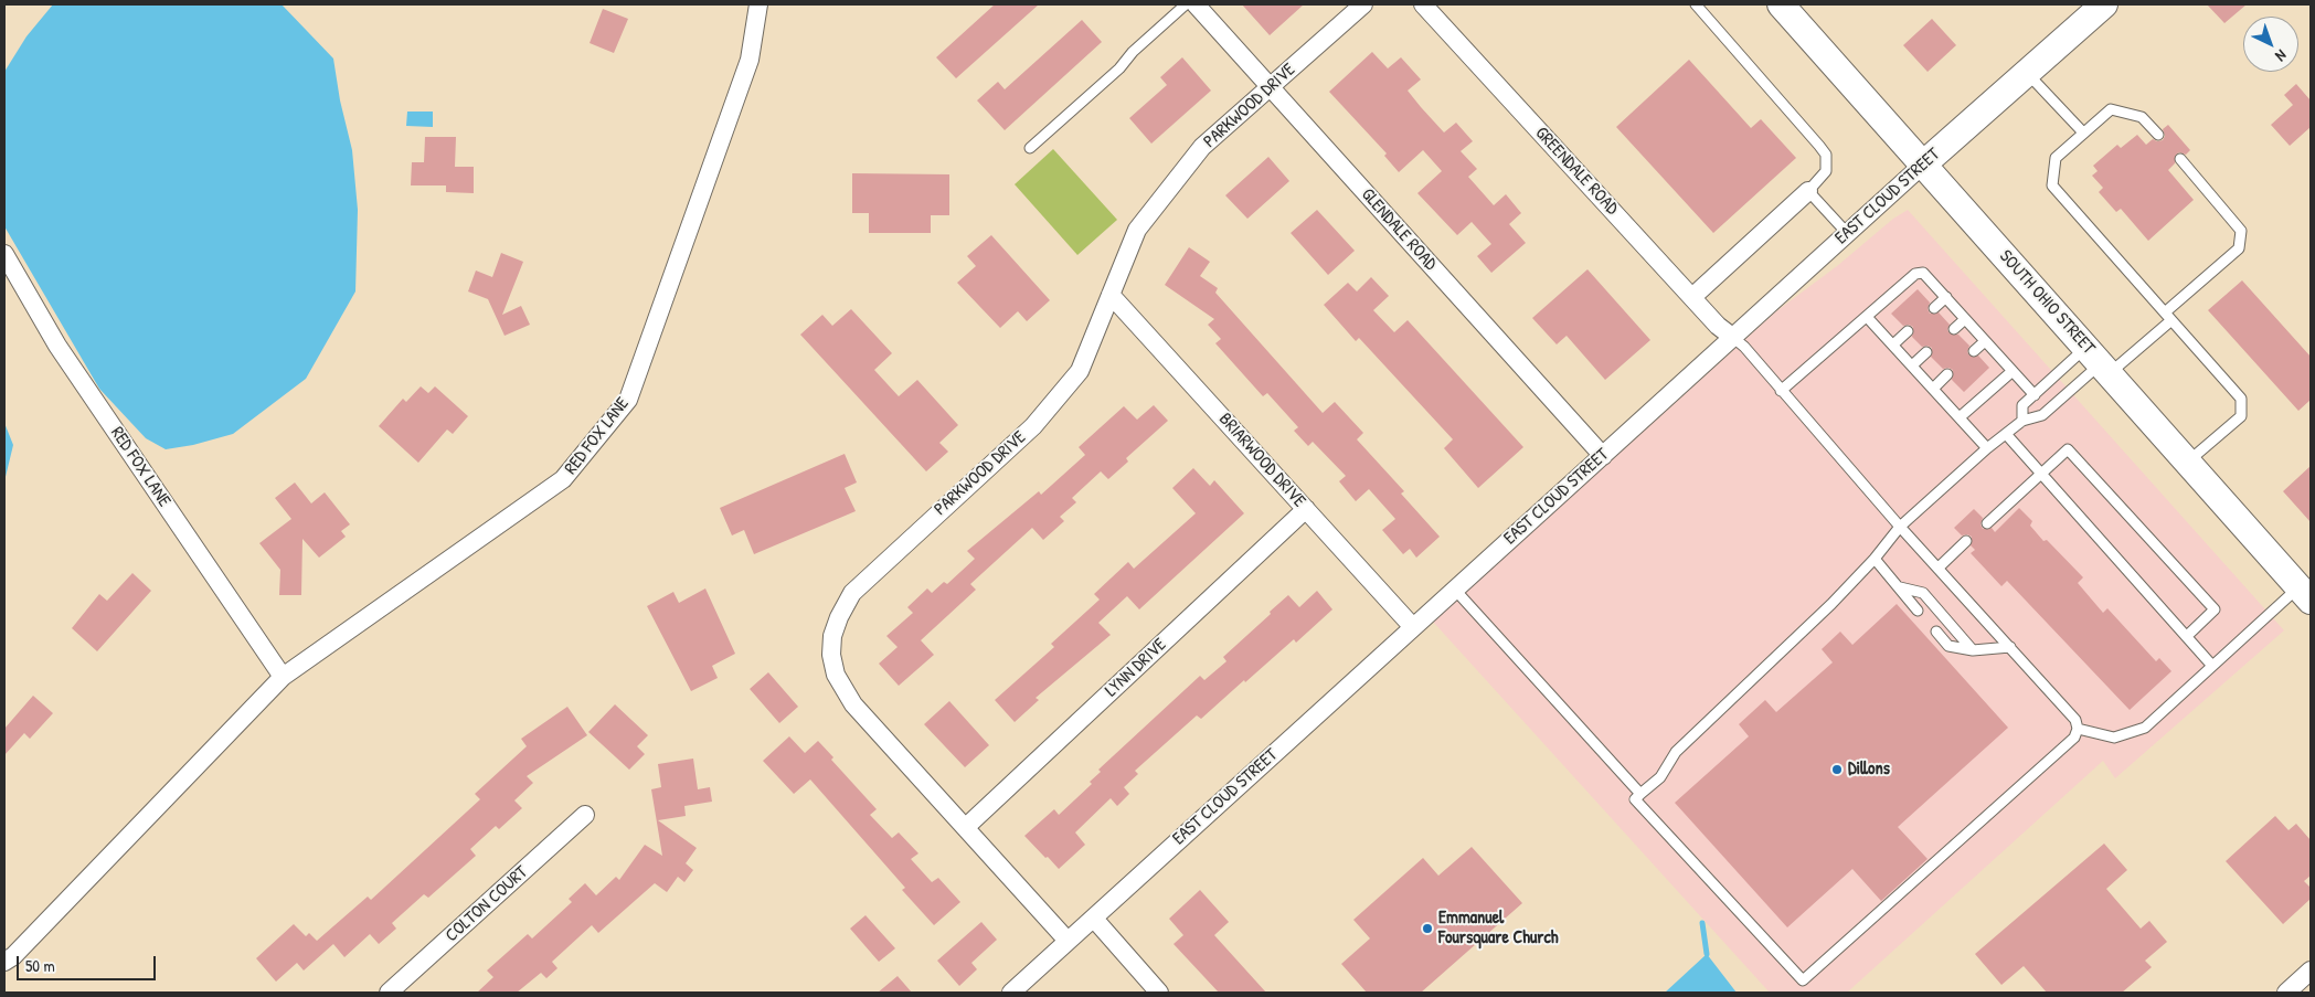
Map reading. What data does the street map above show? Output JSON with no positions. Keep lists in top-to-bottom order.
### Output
{
  "streets": {
    "main road": ["EAST CLOUD STREET", "SOUTH OHIO STREET"],
    "street": [
      "PARKWOOD DRIVE",
      "GREENDALE ROAD",
      "GLENDALE ROAD",
      "RED FOX LANE",
      "BRIARWOOD DRIVE",
      "LYNN DRIVE",
      "COLTON COURT"
    ]
  },
  "crossings": [
    ["PARKWOOD DRIVE", "EAST CLOUD STREET"],
    ["PARKWOOD DRIVE", "GLENDALE ROAD"],
    ["PARKWOOD DRIVE", "BRIARWOOD DRIVE"],
    ["PARKWOOD DRIVE", "LYNN DRIVE"],
    ["GREENDALE ROAD", "EAST CLOUD STREET"],
    ["EAST CLOUD STREET", "GLENDALE ROAD"],
    ["EAST CLOUD STREET", "SOUTH OHIO STREET"],
    ["EAST CLOUD STREET", "BRIARWOOD DRIVE"],
    ["BRIARWOOD DRIVE", "LYNN DRIVE"]
  ],
  "places": ["Dillons", "Emmanuel Foursquare Church"],
  "scale_bar": "50 m",
  "north": "bottom right"
}
